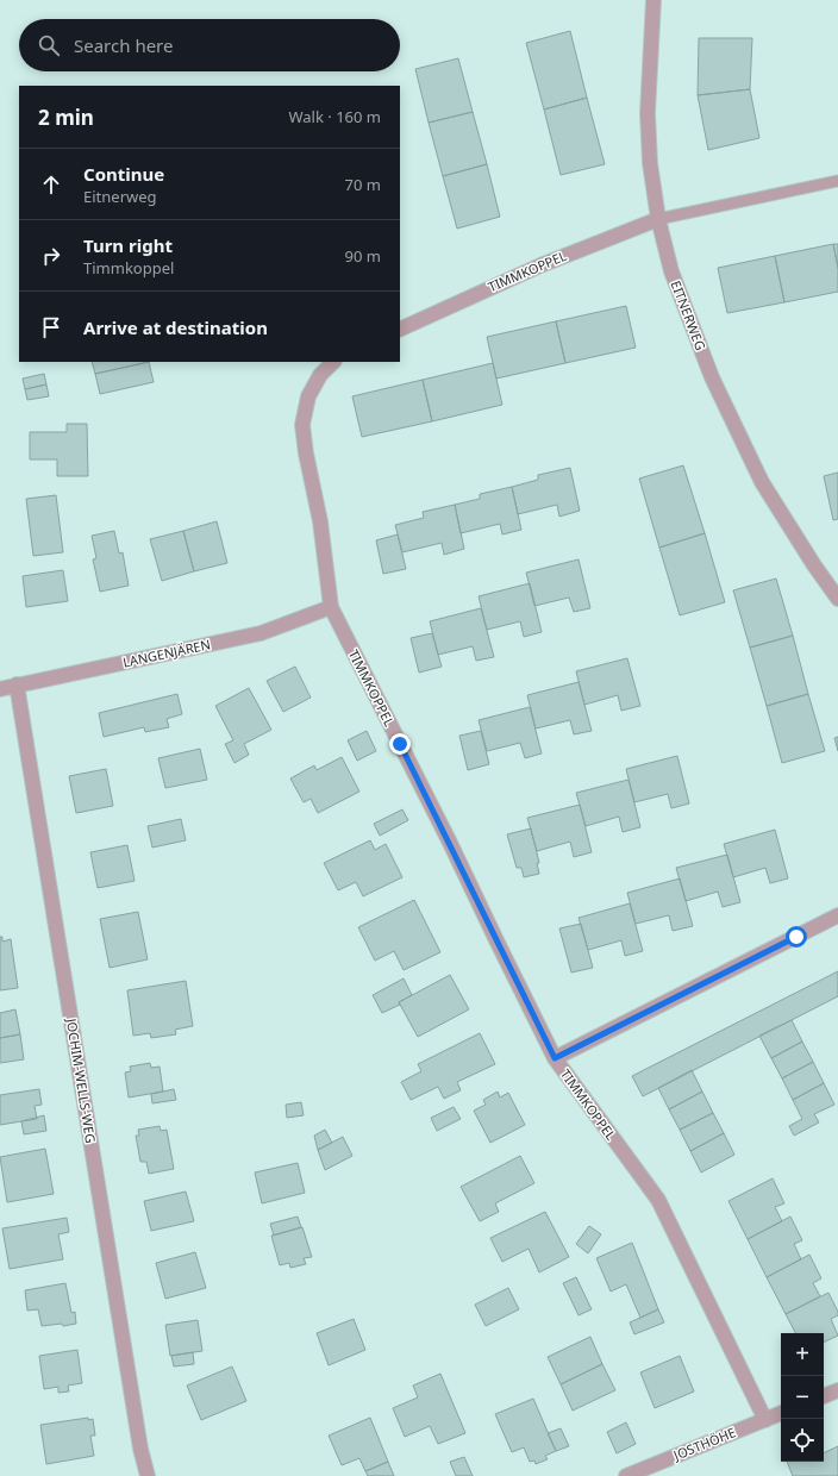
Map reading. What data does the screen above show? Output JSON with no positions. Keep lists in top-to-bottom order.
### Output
{
  "streets": {
    "street": [
      "TIMMKOPPEL",
      "EITNERWEG",
      "LANGENJÄREN",
      "JOCHIM-WELLS-WEG",
      "JOSTHÖHE"
    ]
  },
  "crossings": [
    ["TIMMKOPPEL", "EITNERWEG"],
    ["TIMMKOPPEL", "LANGENJÄREN"],
    ["TIMMKOPPEL", "JOSTHÖHE"],
    ["LANGENJÄREN", "JOCHIM-WELLS-WEG"]
  ],
  "page": {
    "search": "Search here",
    "heading": ["2 min", "Walk · 160 m"],
    "list": [
      ["Continue", "Eitnerweg", "70 m"],
      ["Turn right", "Timmkoppel", "90 m"],
      "Arrive at destination"
    ],
    "map_buttons": ["+", "−"]
  }
}
